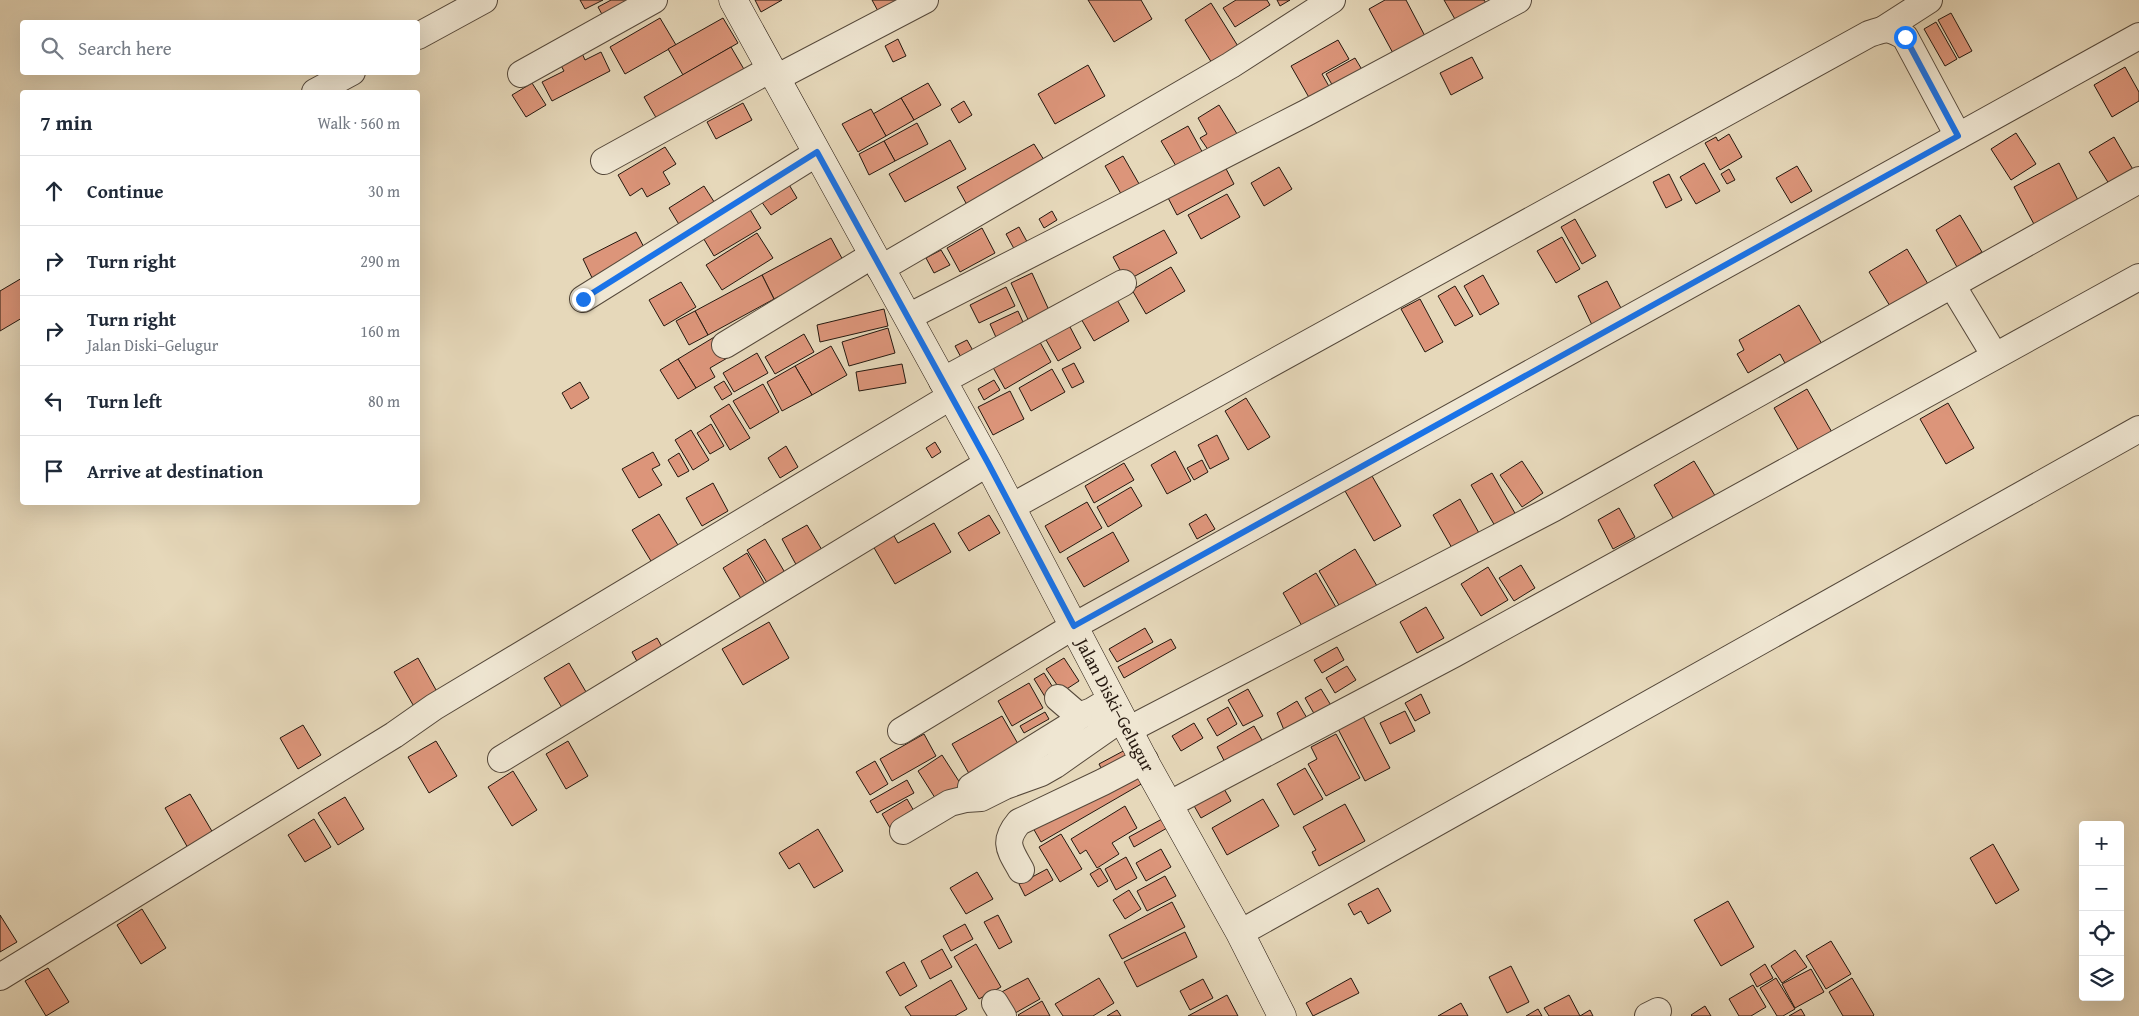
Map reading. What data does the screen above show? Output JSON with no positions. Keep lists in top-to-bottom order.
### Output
{
  "streets": {
    "main road": ["Jalan Diski–Gelugur"]
  },
  "page": {
    "search": "Search here",
    "heading": ["7 min", "Walk · 560 m"],
    "list": [
      ["Continue", "30 m"],
      ["Turn right", "290 m"],
      ["Turn right", "Jalan Diski–Gelugur", "160 m"],
      ["Turn left", "80 m"],
      "Arrive at destination"
    ],
    "map_buttons": ["+", "−"]
  }
}
